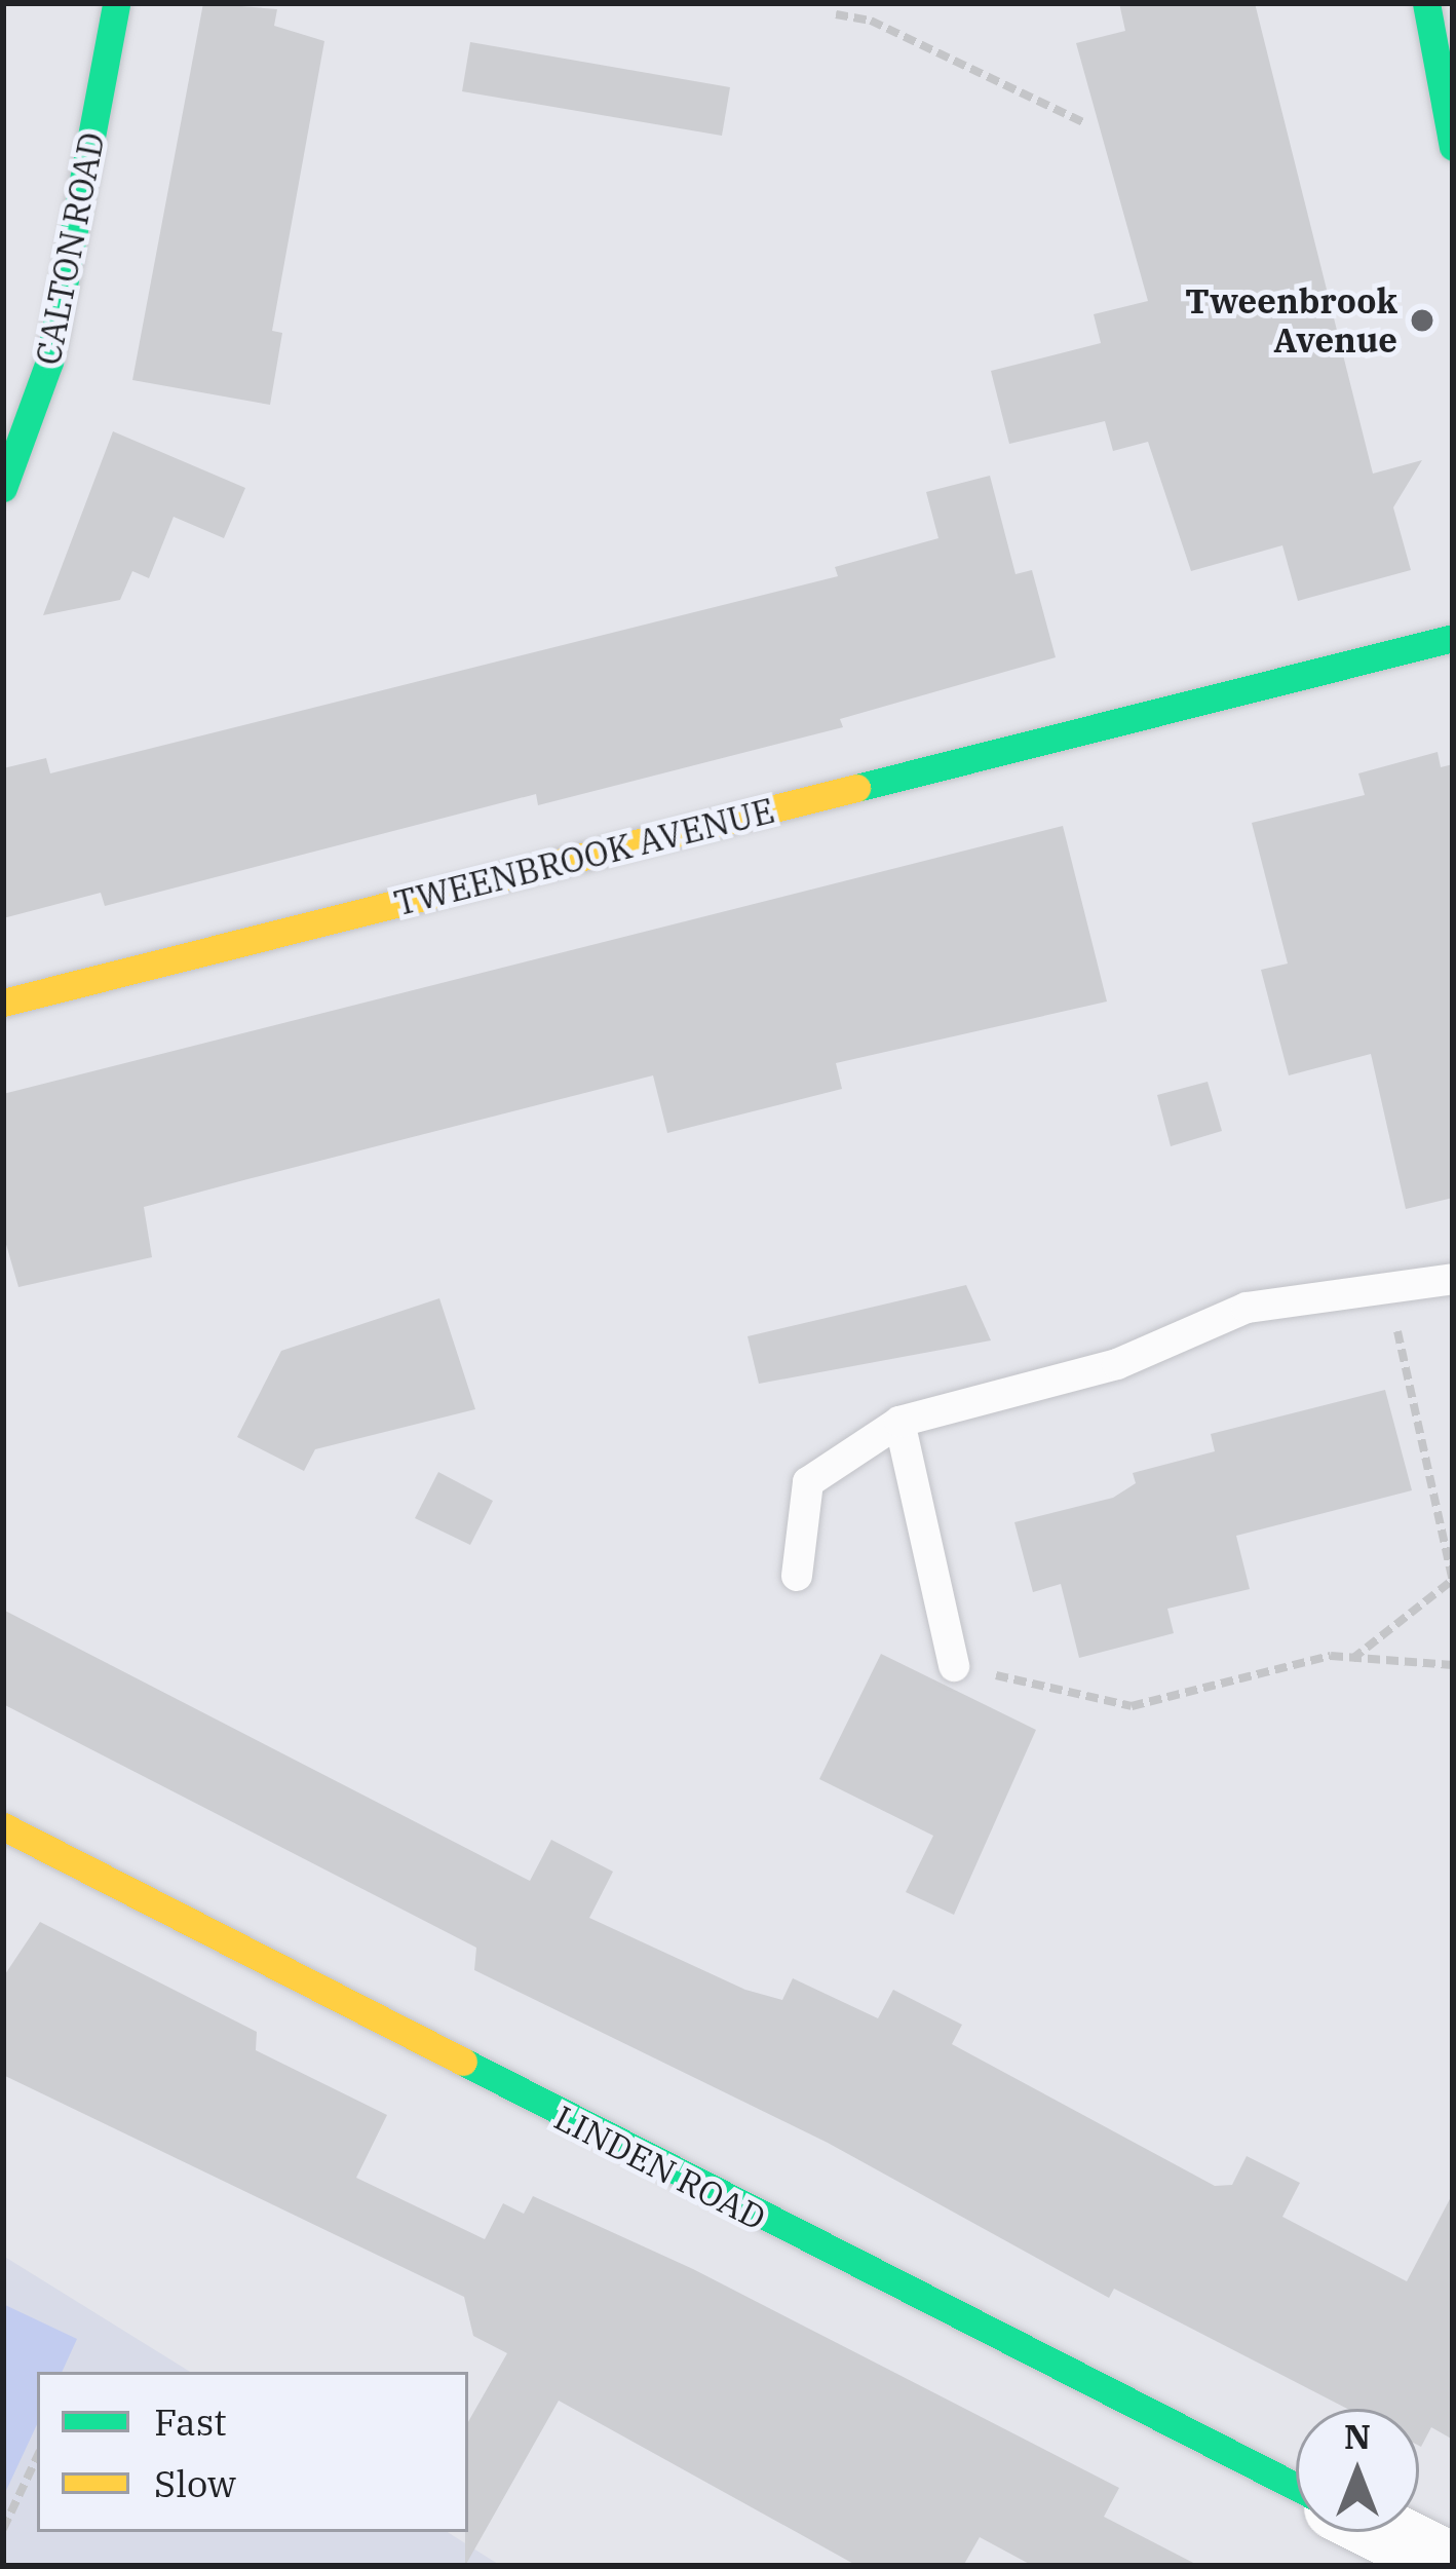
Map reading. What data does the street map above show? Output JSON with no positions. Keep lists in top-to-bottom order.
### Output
{
  "streets": {
    "street": ["CALTON ROAD", "TWEENBROOK AVENUE", "LINDEN ROAD"]
  },
  "places": ["Tweenbrook Avenue"],
  "legend": ["Fast", "Slow"],
  "north": "top"
}
